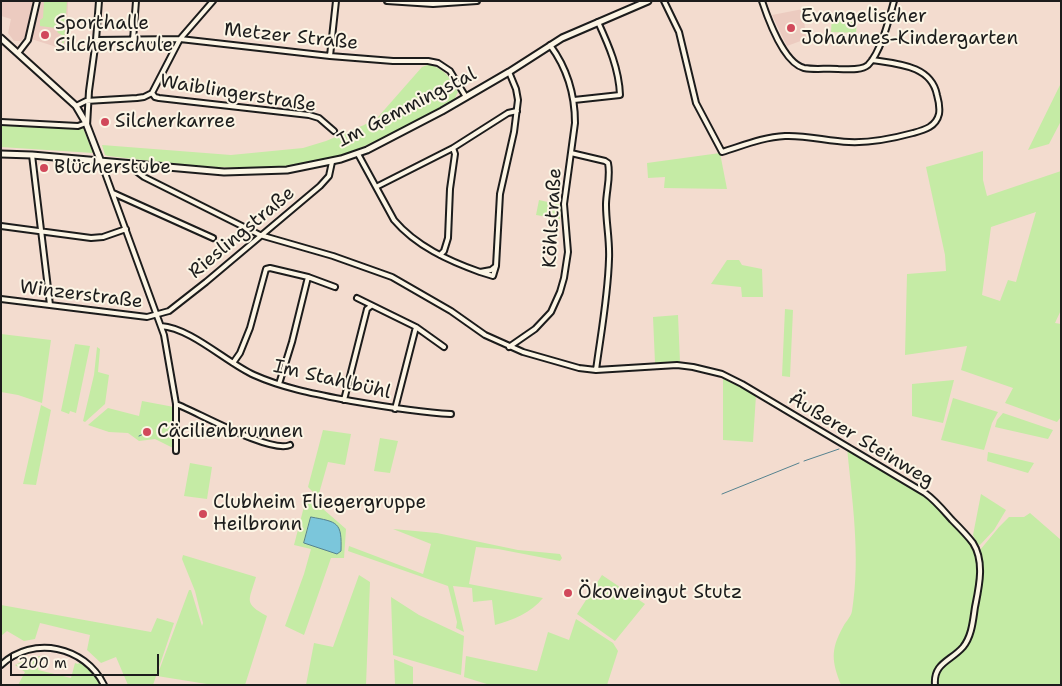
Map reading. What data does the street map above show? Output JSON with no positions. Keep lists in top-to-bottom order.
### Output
{
  "streets": {
    "street": [
      "Metzer Straße",
      "Waiblingerstraße",
      "Im Gemmingstal",
      "Köhlstraße",
      "Rieslingstraße",
      "Winzerstraße",
      "Im Stahlbühl",
      "Äußerer Steinweg"
    ]
  },
  "crossings": [
    ["Metzer Straße", "Im Gemmingstal"],
    ["Im Gemmingstal", "Köhlstraße"],
    ["Im Gemmingstal", "Rieslingstraße"],
    ["Im Gemmingstal", "Äußerer Steinweg"],
    ["Köhlstraße", "Äußerer Steinweg"],
    ["Rieslingstraße", "Winzerstraße"],
    ["Rieslingstraße", "Äußerer Steinweg"]
  ],
  "places": [
    "Evangelischer Johannes-Kindergarten",
    "Sporthalle Silcherschule",
    "Silcherkarree",
    "Blücherstube",
    "Cäcilienbrunnen",
    "Clubheim Fliegergruppe Heilbronn",
    "Ökoweingut Stutz"
  ],
  "scale_bar": "200 m"
}
